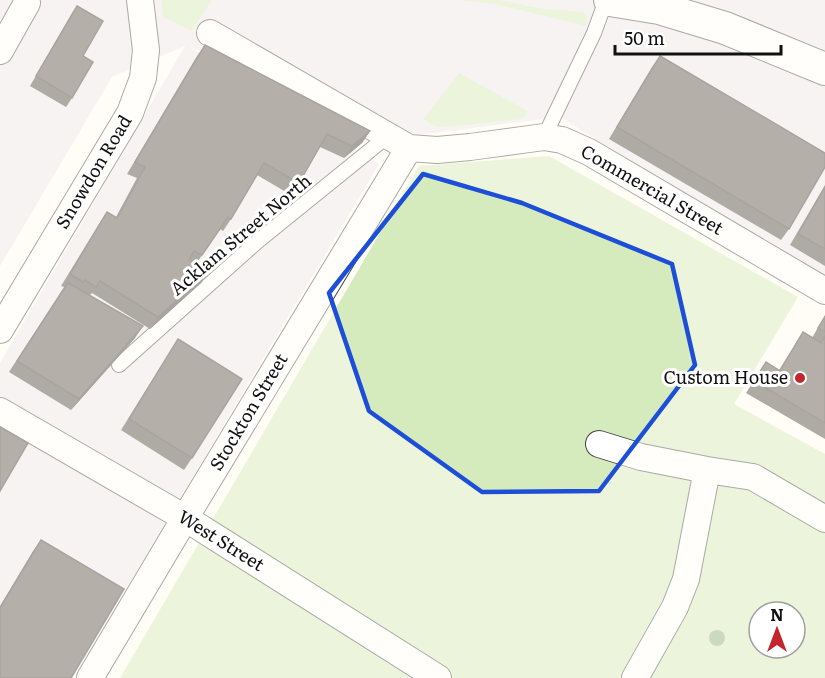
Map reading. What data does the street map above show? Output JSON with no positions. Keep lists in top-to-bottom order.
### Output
{
  "streets": {
    "street": [
      "Snowdon Road",
      "Commercial Street",
      "Stockton Street",
      "West Street"
    ],
    "lane": ["Acklam Street North"]
  },
  "crossings": [
    ["Commercial Street", "Acklam Street North"],
    ["Commercial Street", "Stockton Street"],
    ["Acklam Street North", "Stockton Street"],
    ["Stockton Street", "West Street"]
  ],
  "places": ["Custom House"],
  "scale_bar": "50 m",
  "north": "top"
}
